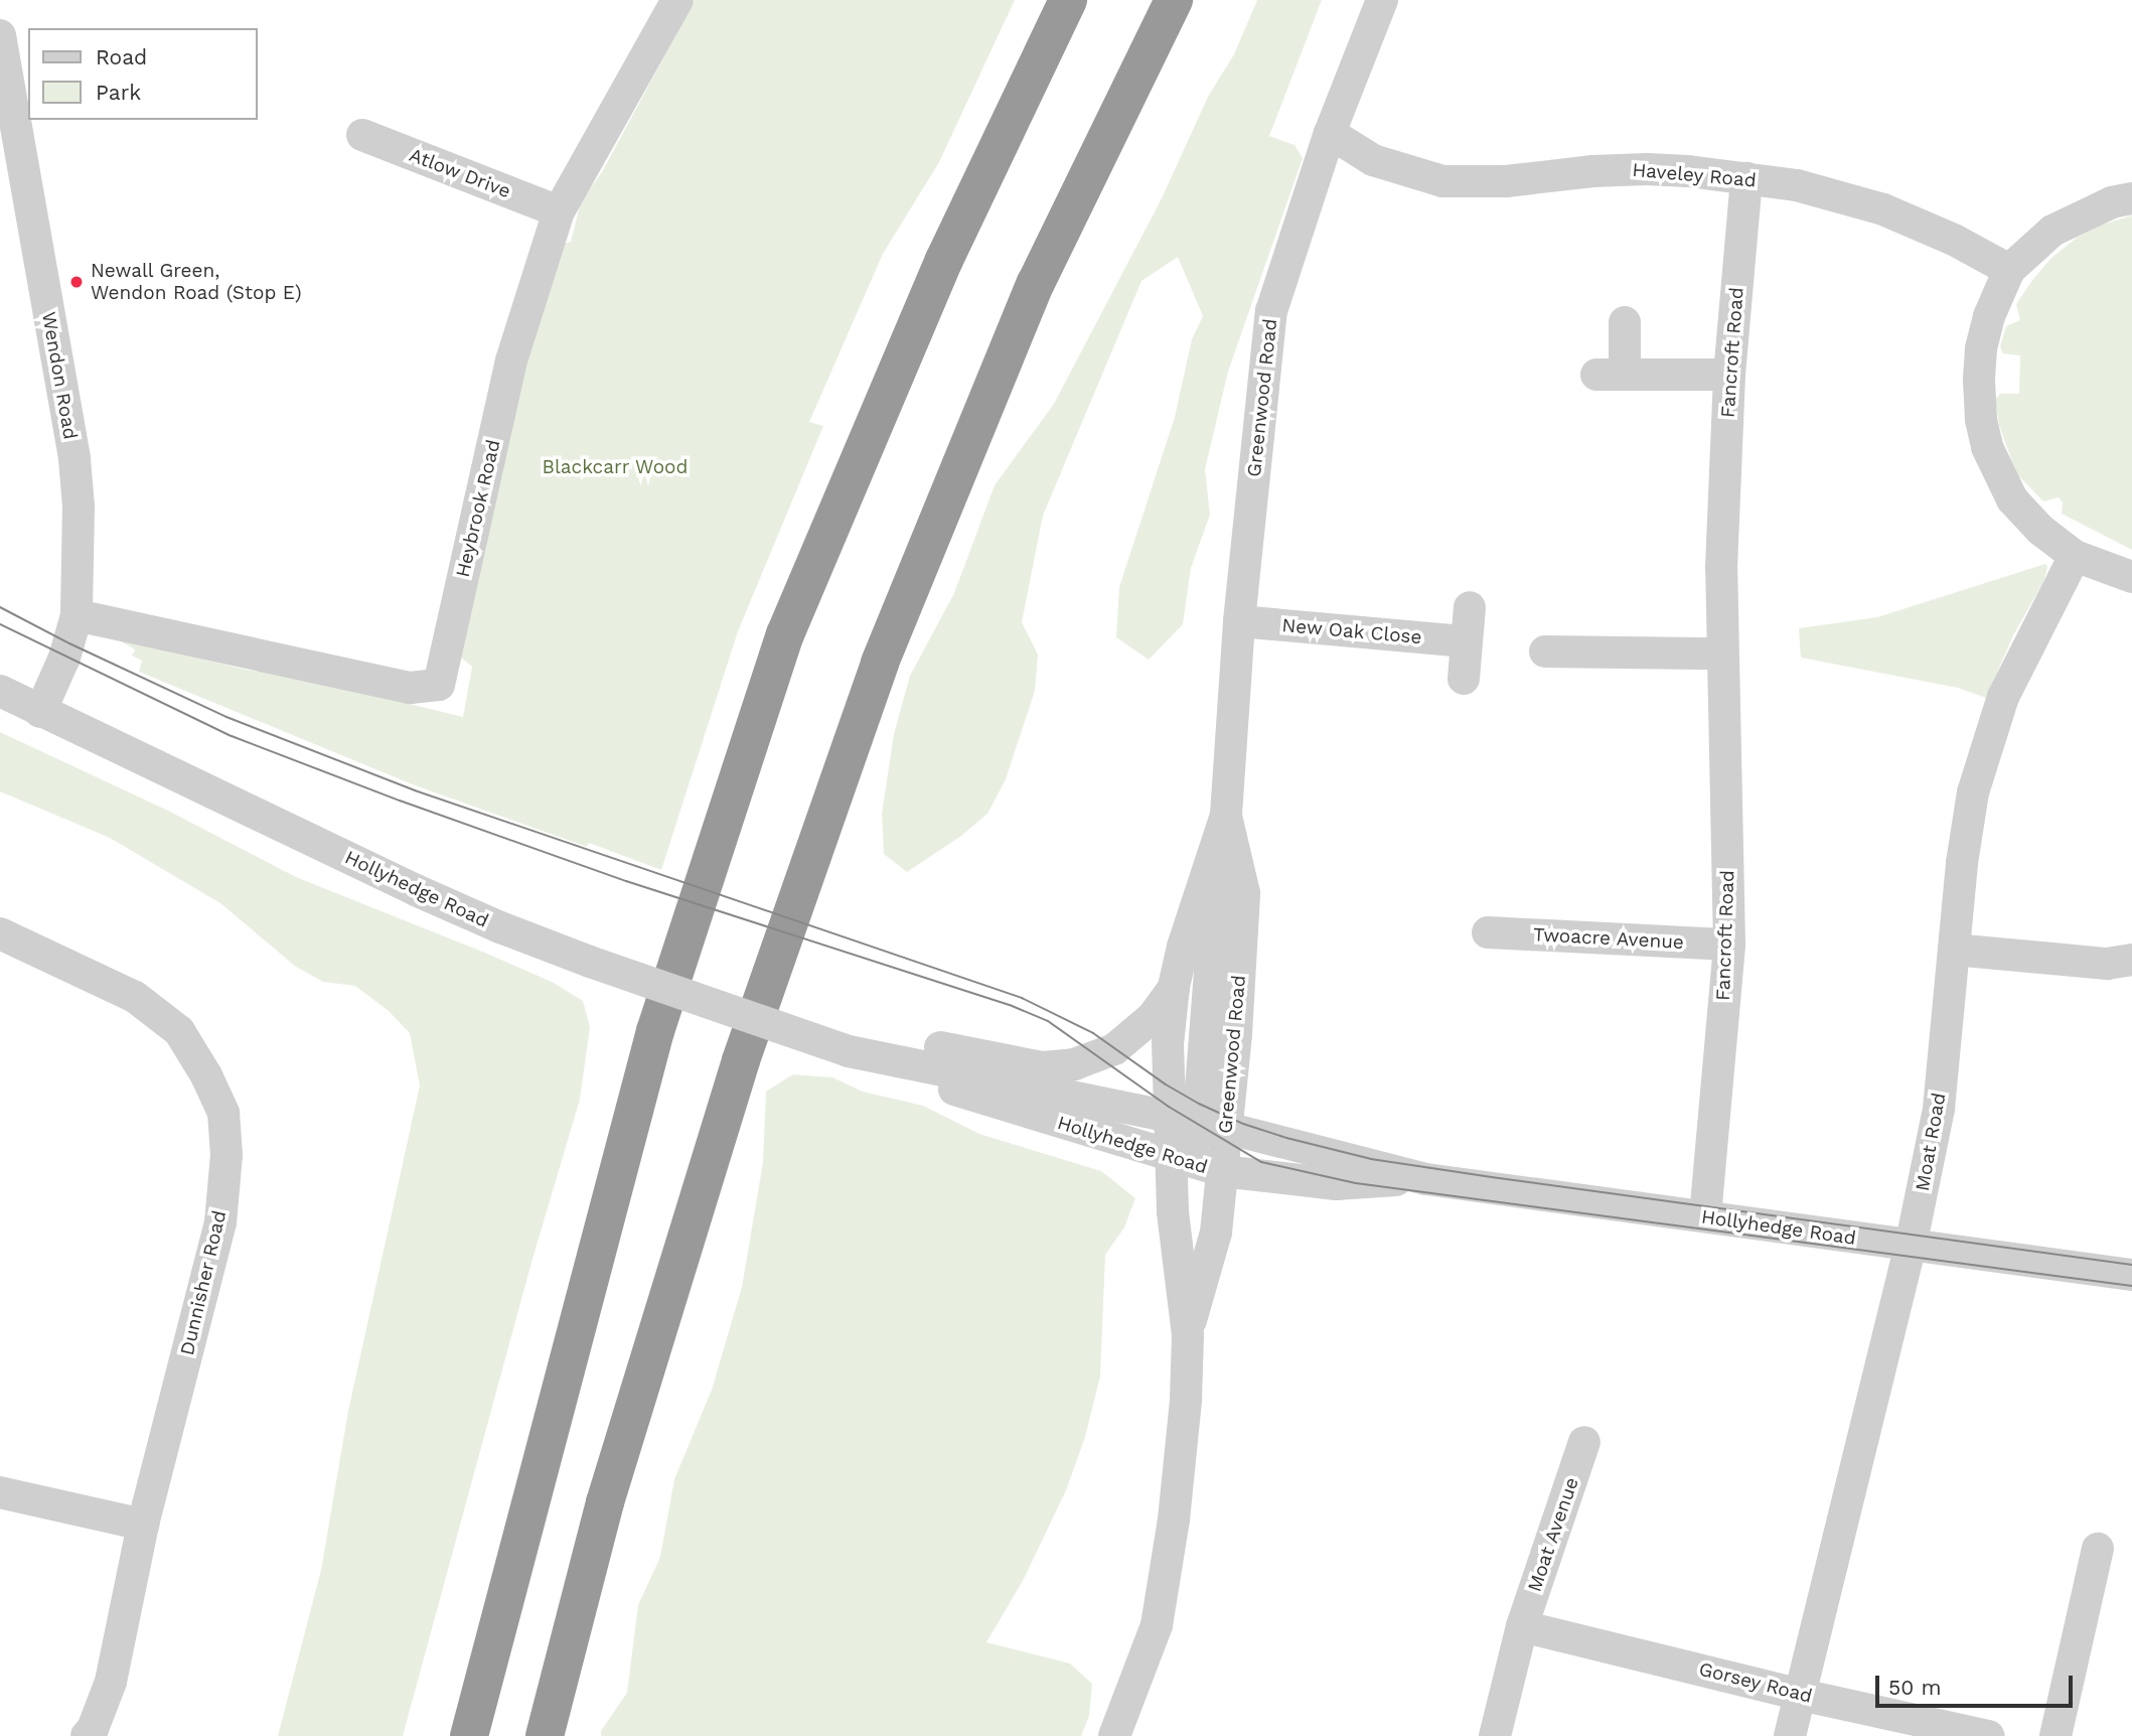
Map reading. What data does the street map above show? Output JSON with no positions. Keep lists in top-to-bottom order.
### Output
{
  "streets": {
    "street": [
      "Atlow Drive",
      "Haveley Road",
      "Fancroft Road",
      "Wendon Road",
      "Greenwood Road",
      "Heybrook Road",
      "New Oak Close",
      "Hollyhedge Road",
      "Twoacre Avenue",
      "Moat Road",
      "Dunnisher Road",
      "Moat Avenue",
      "Gorsey Road"
    ]
  },
  "crossings": [
    ["Atlow Drive", "Heybrook Road"],
    ["Haveley Road", "Fancroft Road"],
    ["Haveley Road", "Greenwood Road"],
    ["Fancroft Road", "Hollyhedge Road"],
    ["Fancroft Road", "Twoacre Avenue"],
    ["Wendon Road", "Heybrook Road"],
    ["Wendon Road", "Hollyhedge Road"],
    ["Greenwood Road", "New Oak Close"],
    ["Greenwood Road", "Hollyhedge Road"],
    ["Hollyhedge Road", "Moat Road"],
    ["Moat Road", "Gorsey Road"],
    ["Moat Avenue", "Gorsey Road"]
  ],
  "parks": ["Blackcarr Wood"],
  "places": ["Newall Green, Wendon Road (Stop E)"],
  "legend": ["Road", "Park"],
  "scale_bar": "50 m"
}
